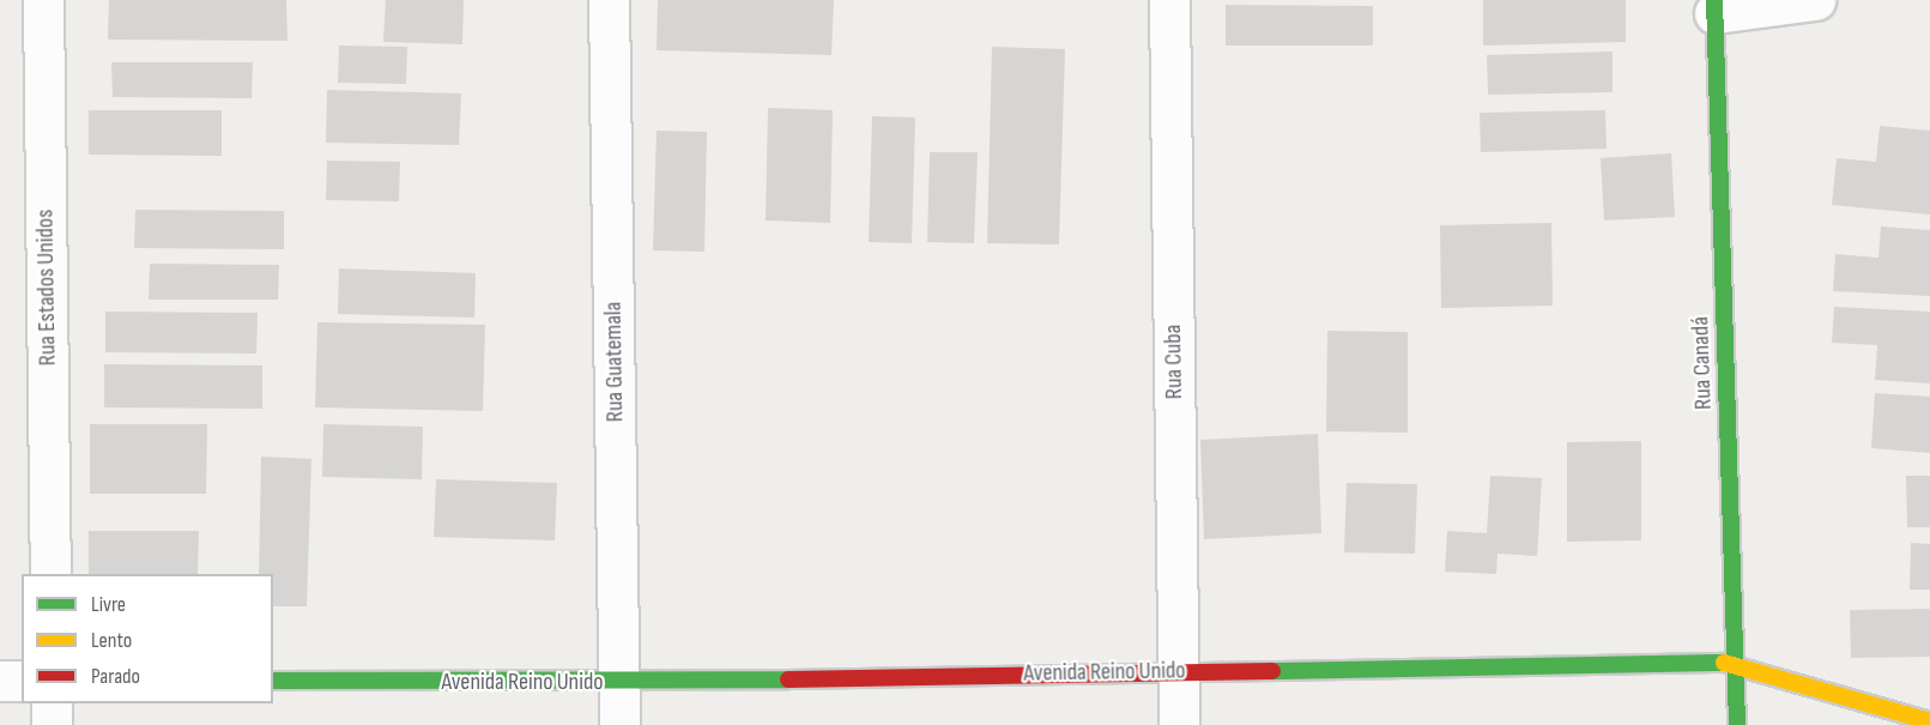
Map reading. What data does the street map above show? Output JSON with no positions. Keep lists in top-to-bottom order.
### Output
{
  "streets": {
    "street": [
      "Rua Estados Unidos",
      "Rua Guatemala",
      "Rua Cuba",
      "Rua Canadá",
      "Avenida Reino Unido"
    ]
  },
  "crossings": [
    ["Rua Guatemala", "Avenida Reino Unido"],
    ["Rua Cuba", "Avenida Reino Unido"],
    ["Rua Canadá", "Avenida Reino Unido"]
  ],
  "legend": ["Livre", "Lento", "Parado"]
}
